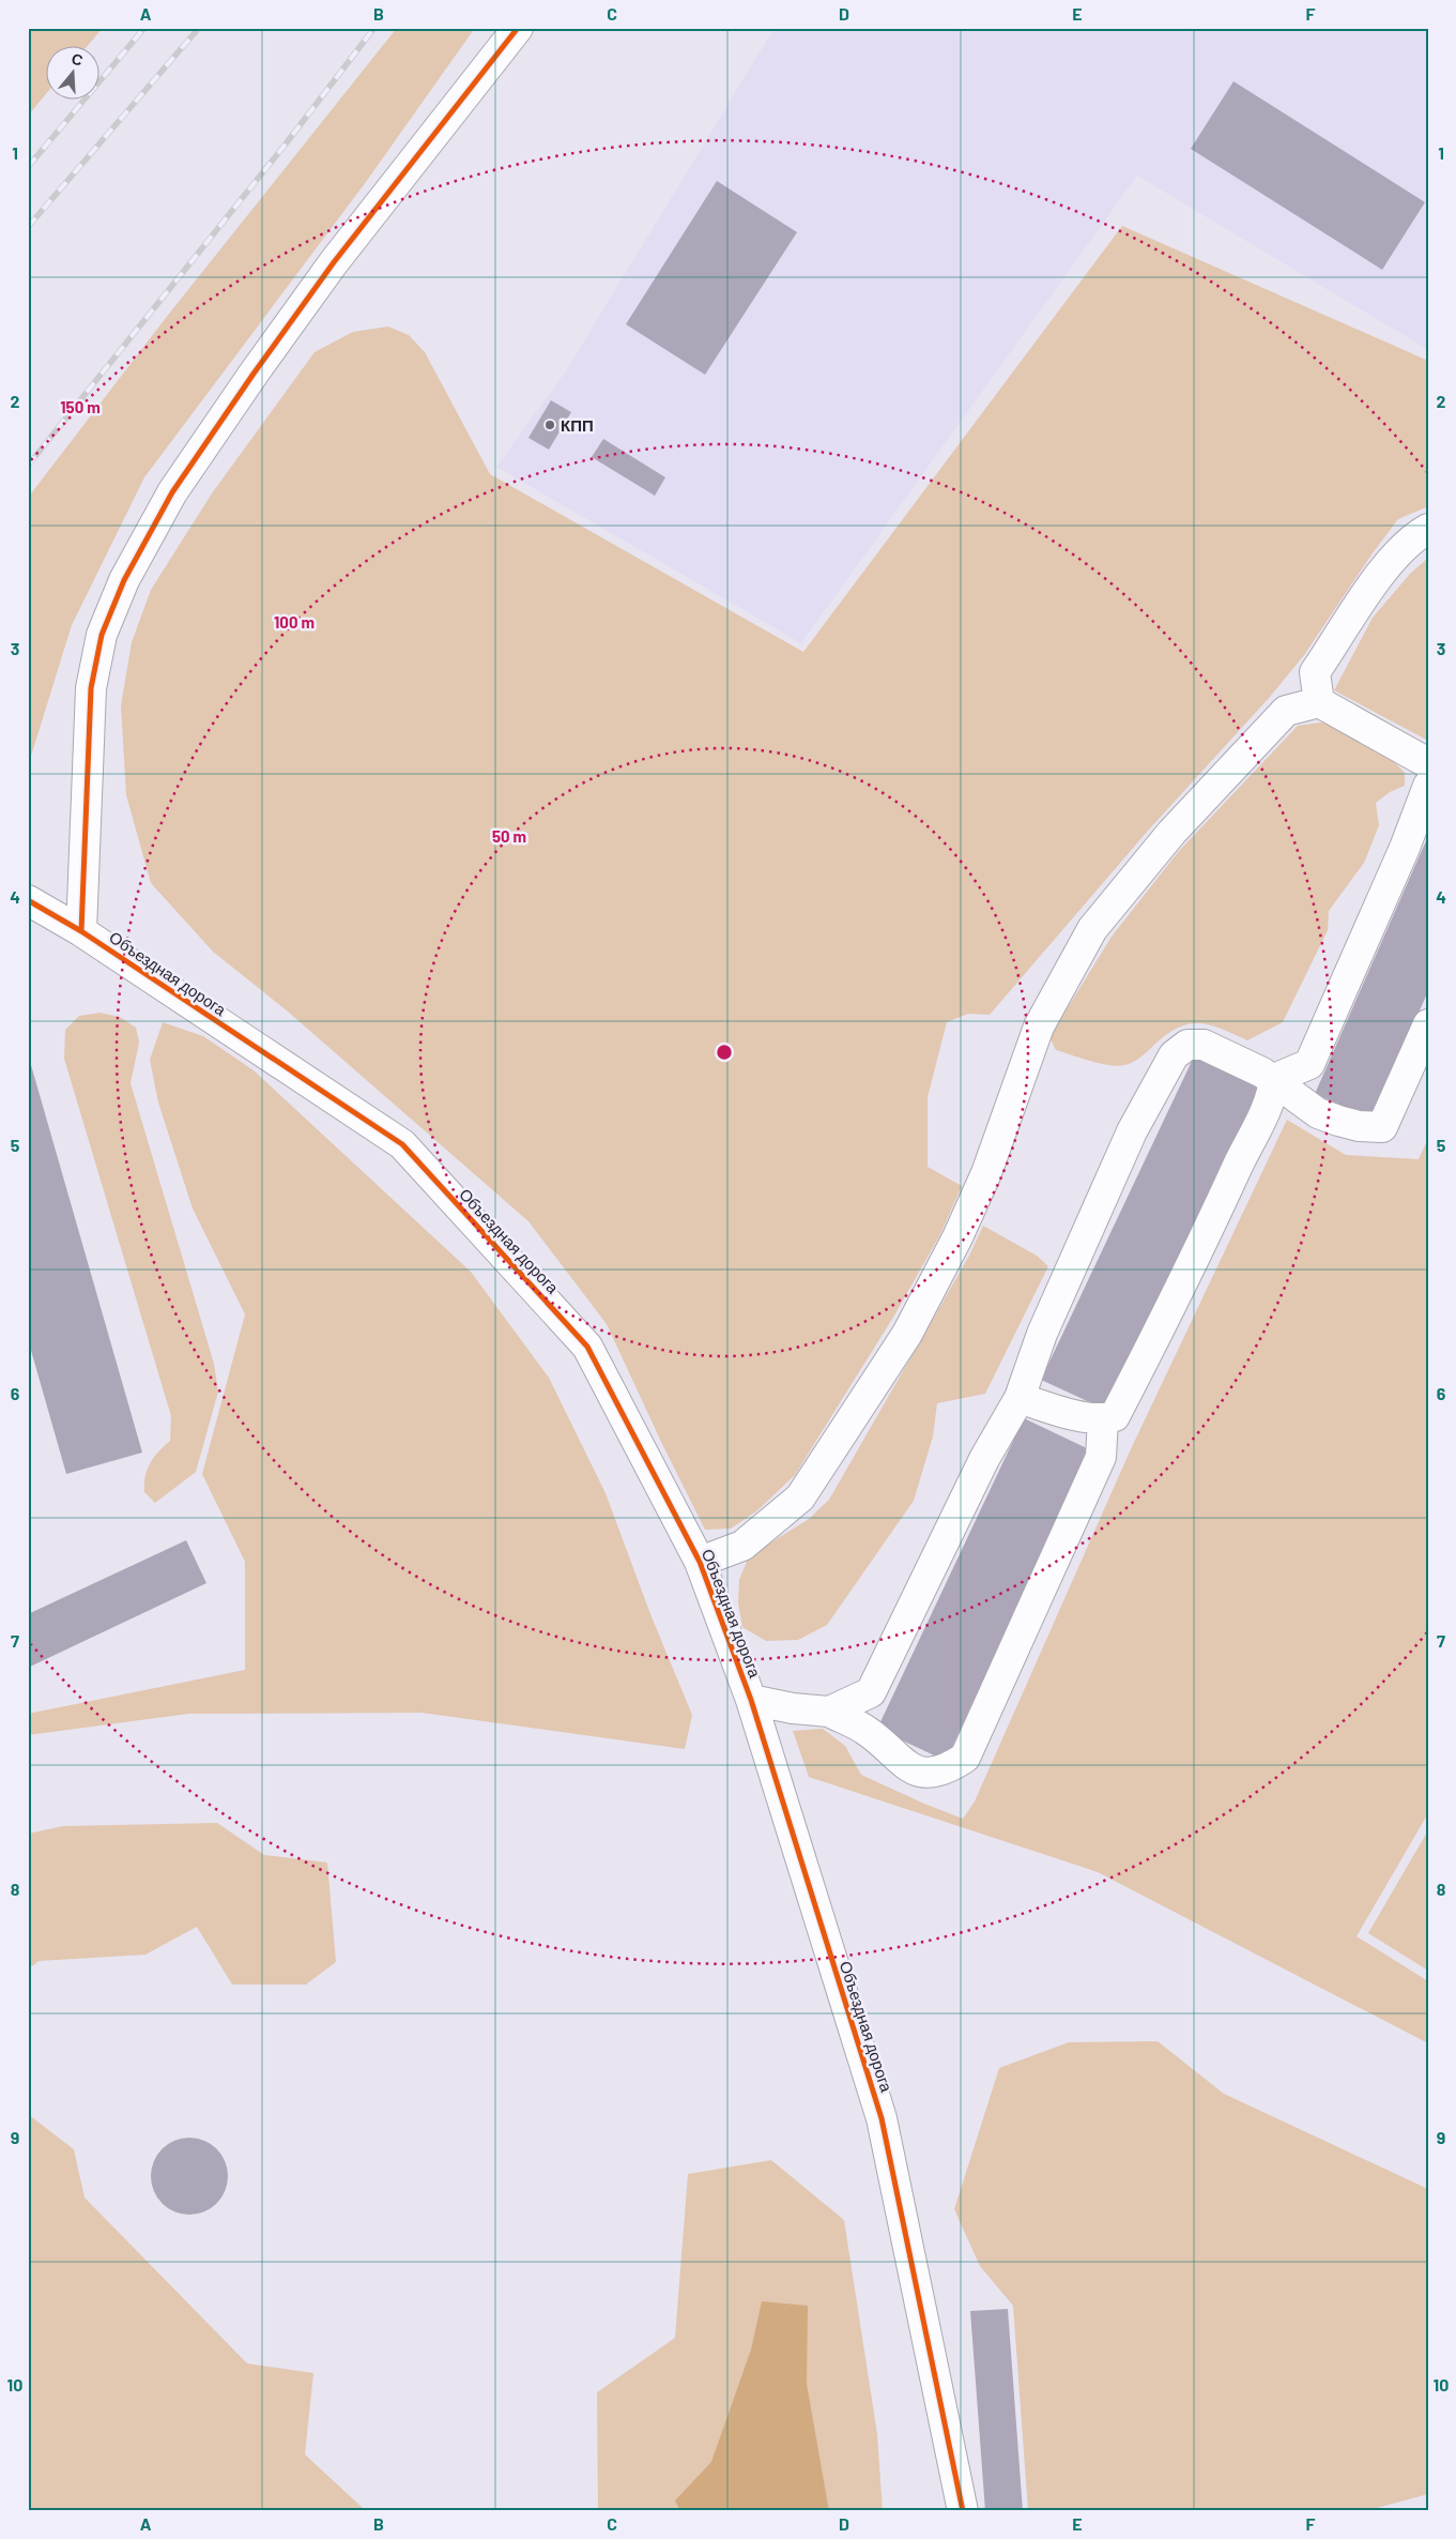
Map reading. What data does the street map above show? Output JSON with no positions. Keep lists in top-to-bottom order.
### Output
{
  "streets": {
    "street": ["Объездная дорога"]
  },
  "places": ["КПП"],
  "north": "top",
  "grid": {
    "columns": [
      "A",
      "B",
      "C",
      "D",
      "E",
      "F"
    ],
    "rows": [
      "1",
      "2",
      "3",
      "4",
      "5",
      "6",
      "7",
      "8",
      "9",
      "10"
    ]
  },
  "rings": ["150 m", "100 m", "50 m"]
}
